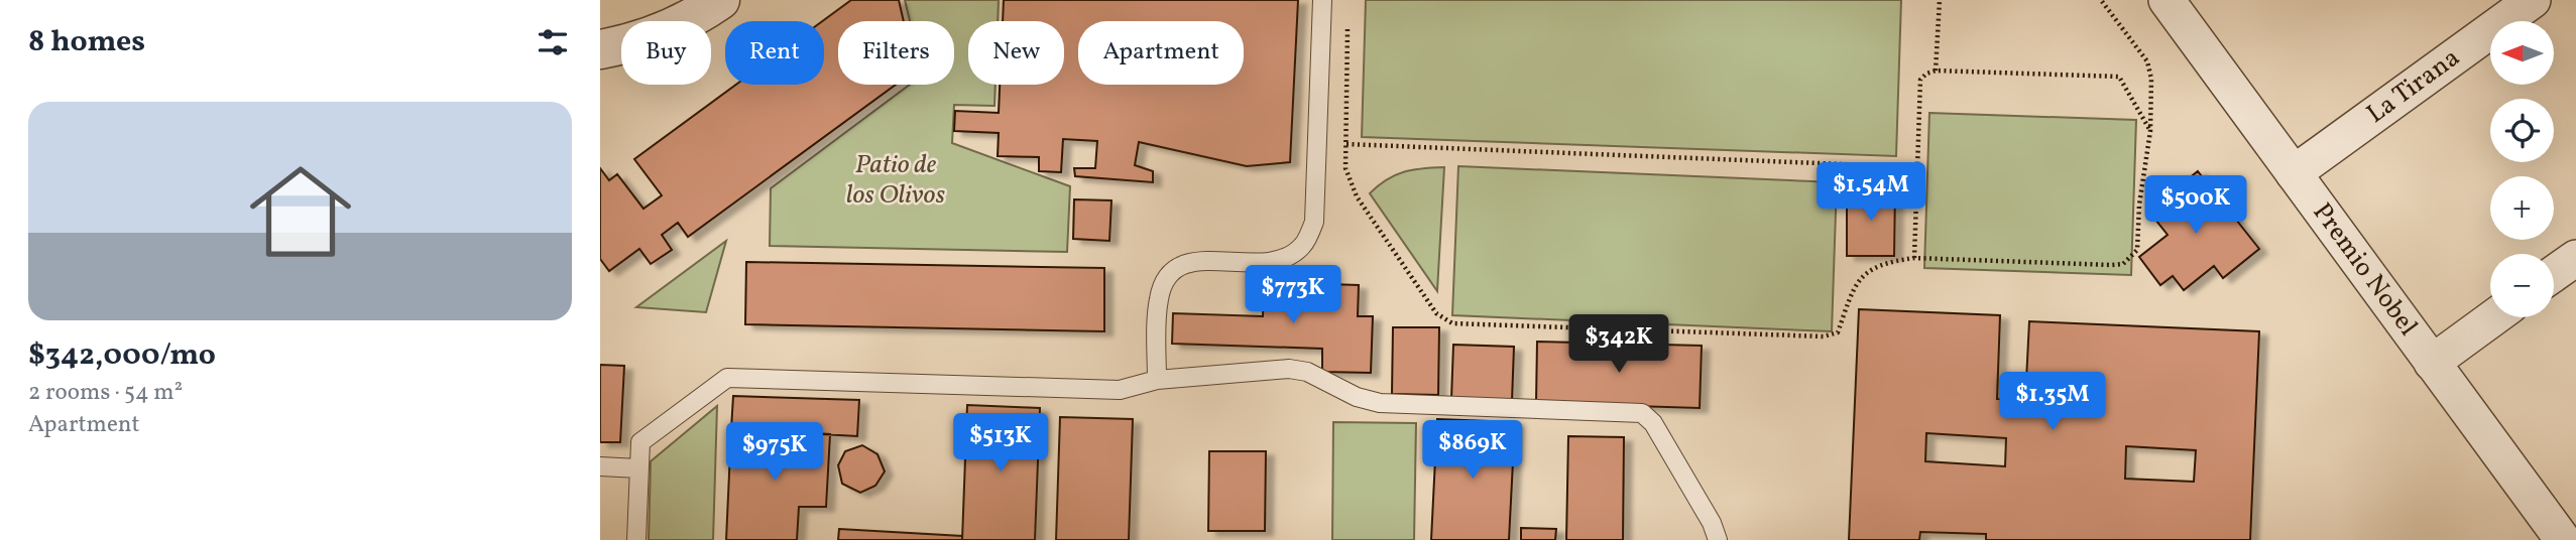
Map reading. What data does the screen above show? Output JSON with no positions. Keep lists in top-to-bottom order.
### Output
{
  "streets": {
    "street": ["La Tirana", "Premio Nobel"]
  },
  "crossings": [
    ["La Tirana", "Premio Nobel"]
  ],
  "parks": ["Patio de los Olivos"],
  "north": "left",
  "page": {
    "heading": "8 homes",
    "map_buttons": ["+", "−"],
    "chip": [
      "Buy",
      "Rent",
      "Filters",
      "New",
      "Apartment"
    ],
    "list": [
      {
        "name": "$342,000/mo",
        "note": "2 rooms · 54 m² · Apartment"
      }
    ],
    "price": [
      "$1.54M",
      "$500K",
      "$773K",
      "$342K",
      "$1.35M",
      "$513K",
      "$869K",
      "$975K"
    ]
  }
}
